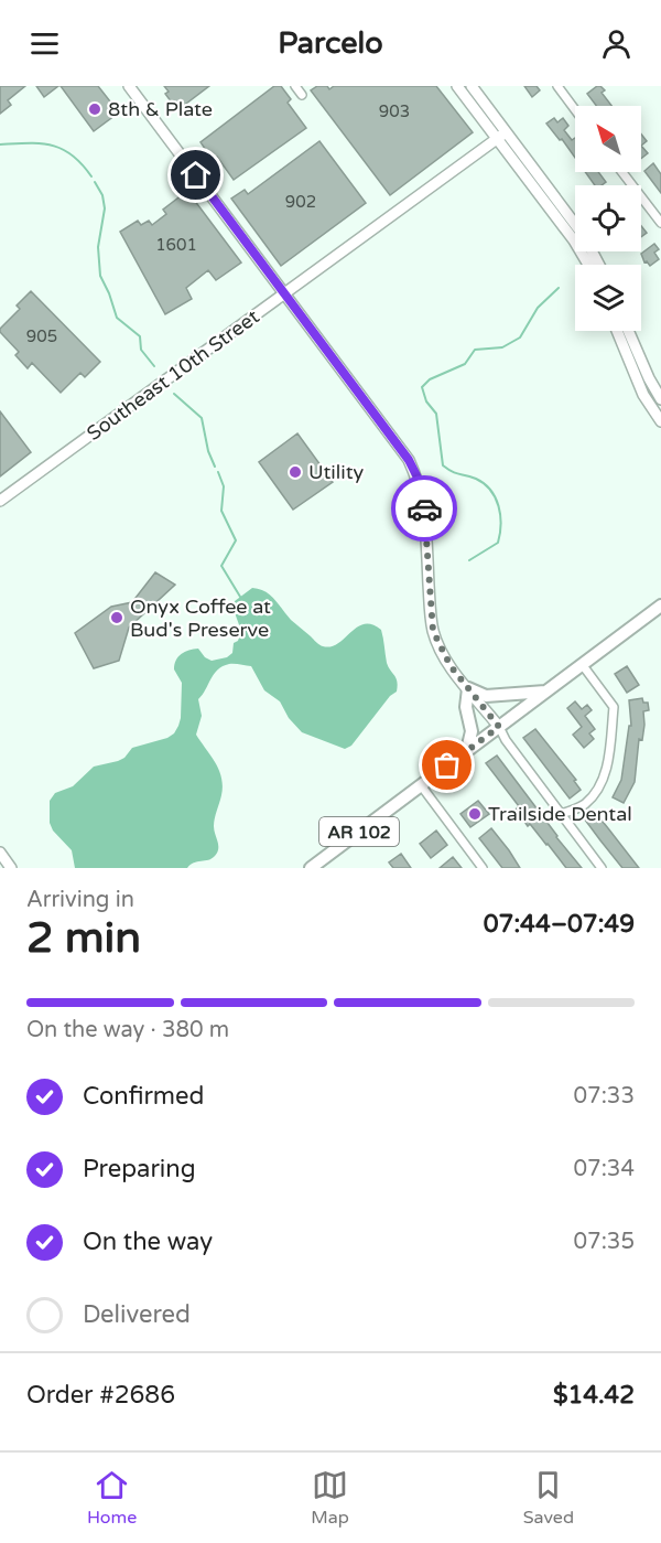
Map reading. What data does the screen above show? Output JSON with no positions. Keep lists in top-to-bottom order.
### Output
{
  "streets": {
    "main road": ["AR 102"],
    "street": ["Southeast 10th Street"]
  },
  "places": [
    "8th & Plate",
    "Utility",
    "Onyx Coffee at Bud's Preserve",
    "Trailside Dental"
  ],
  "house_numbers": [
    "903",
    "902",
    "1601",
    "905"
  ],
  "north": "top left",
  "page": {
    "header": "Parcelo",
    "heading": ["2 min", "Arriving in", "07:44–07:49"],
    "panel": ["Order #2686", "$14.42"],
    "bar": "On the way · 380 m",
    "list": [
      ["Confirmed", "07:33"],
      ["Preparing", "07:34"],
      ["On the way", "07:35"],
      "Delivered"
    ],
    "tabs": ["Home", "Map", "Saved"]
  }
}
